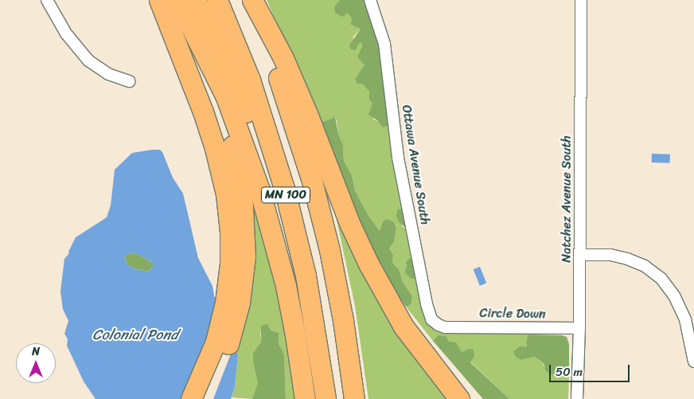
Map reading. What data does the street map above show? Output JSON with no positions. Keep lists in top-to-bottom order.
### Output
{
  "streets": {
    "highway": ["MN 100"],
    "street": ["Ottawa Avenue South", "Natchez Avenue South", "Circle Down"]
  },
  "crossings": [
    ["Ottawa Avenue South", "Circle Down"],
    ["Natchez Avenue South", "Circle Down"]
  ],
  "water": ["Colonial Pond"],
  "scale_bar": "50 m",
  "north": "top"
}
